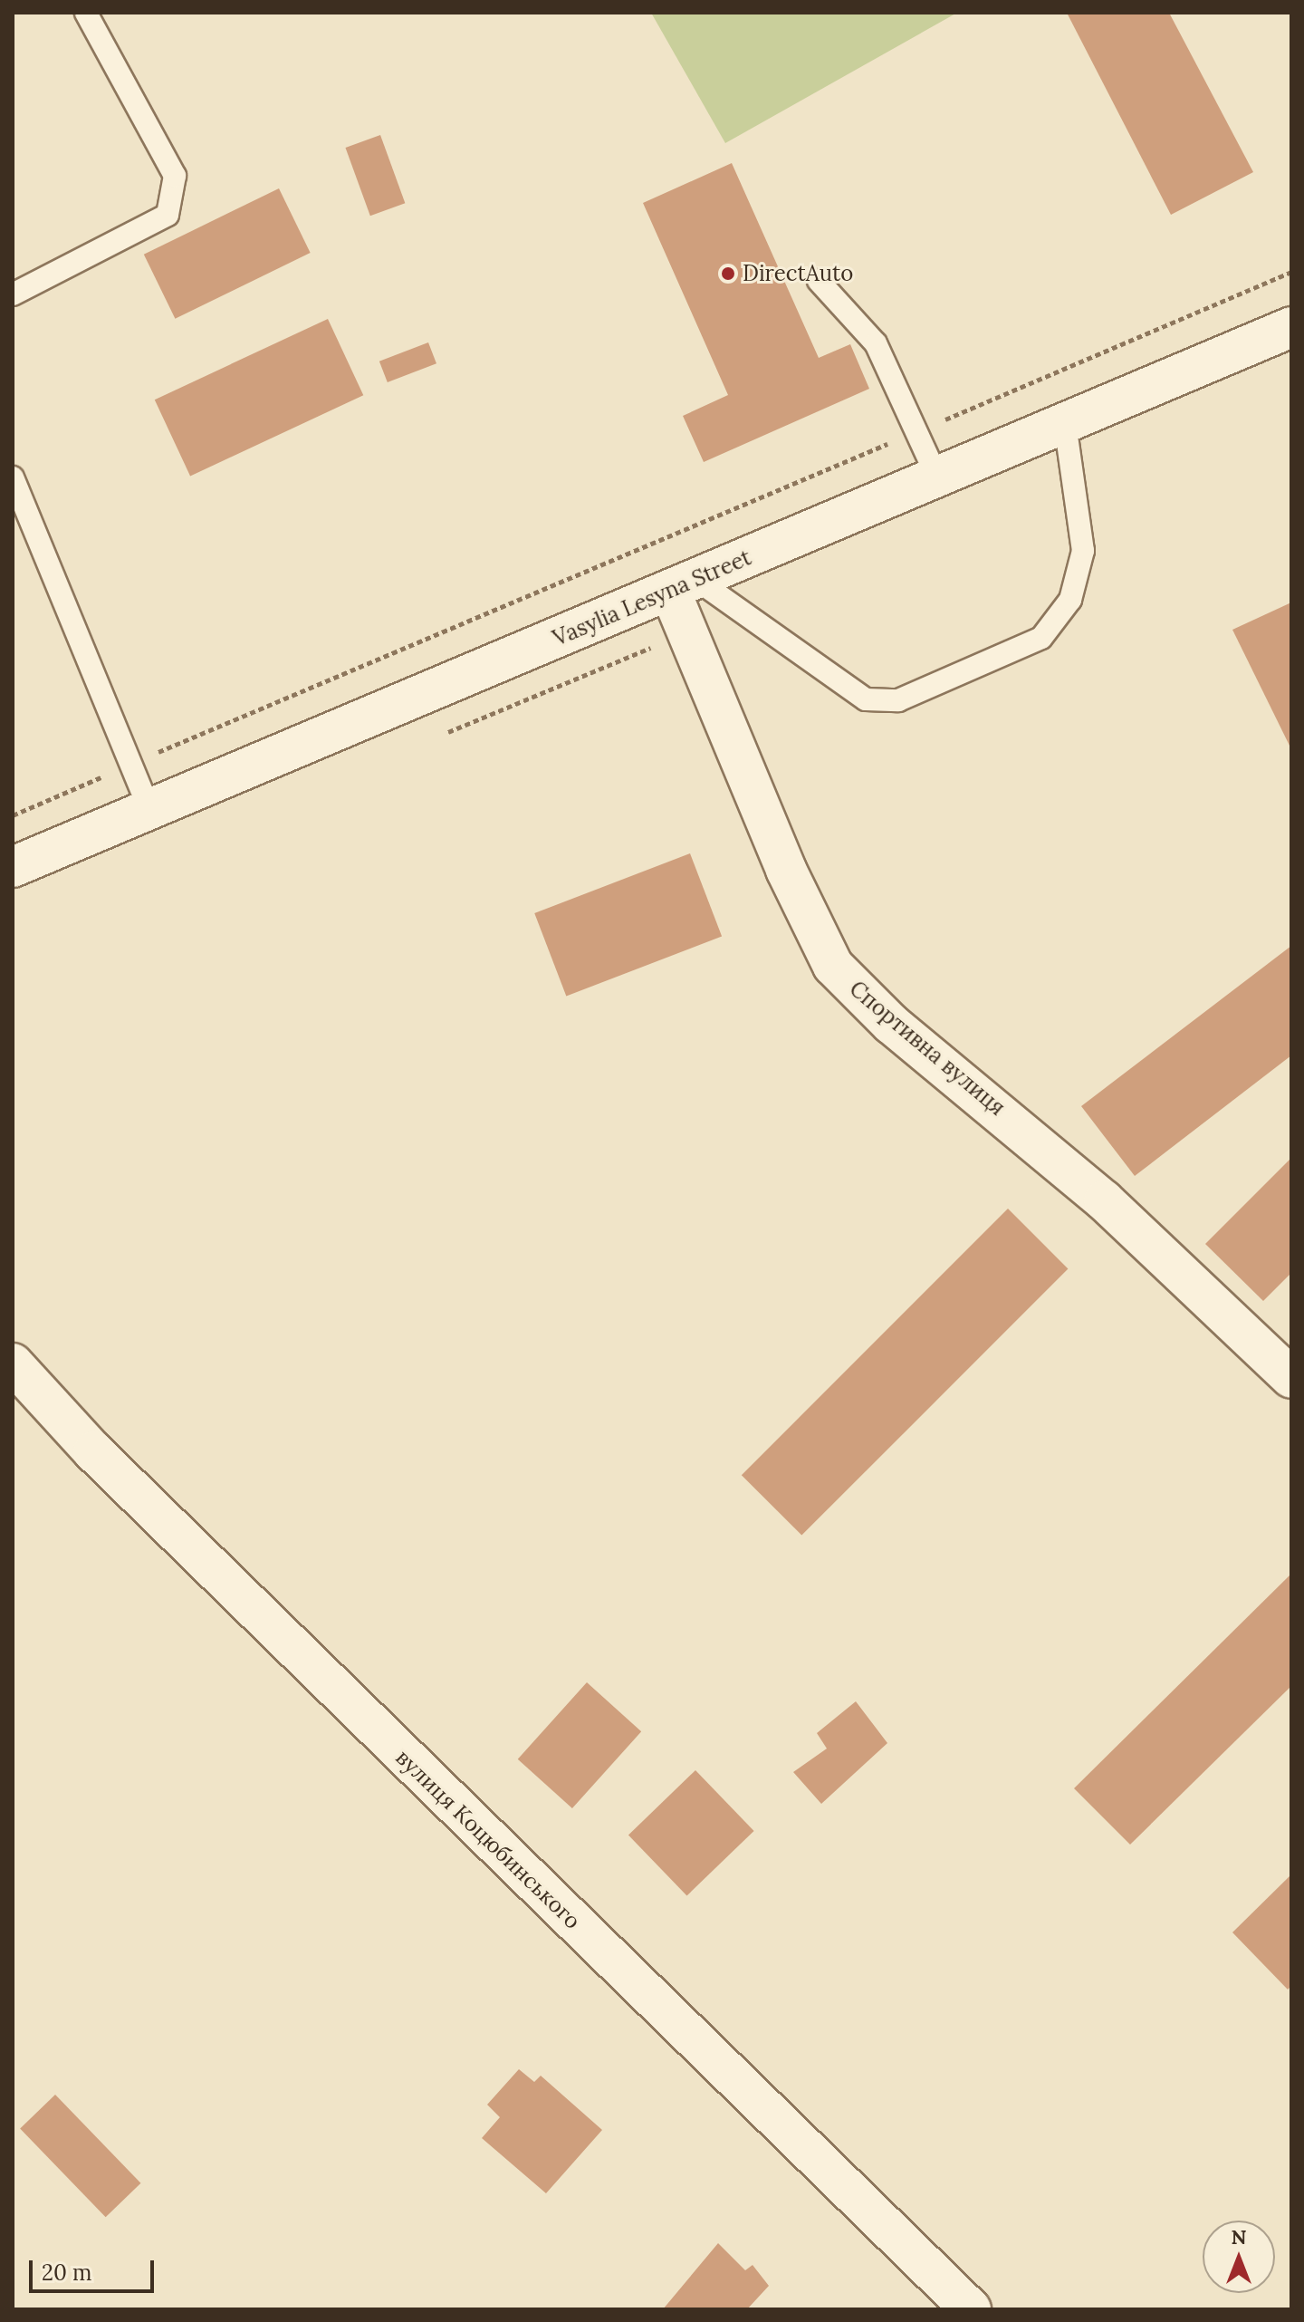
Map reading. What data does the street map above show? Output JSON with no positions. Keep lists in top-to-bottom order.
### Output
{
  "streets": {
    "street": ["Vasylia Lesyna Street", "Спортивна вулиця", "вулиця Коцюбинського"]
  },
  "crossings": [
    ["Vasylia Lesyna Street", "Спортивна вулиця"]
  ],
  "places": ["DirectAuto"],
  "scale_bar": "20 m",
  "north": "top"
}
